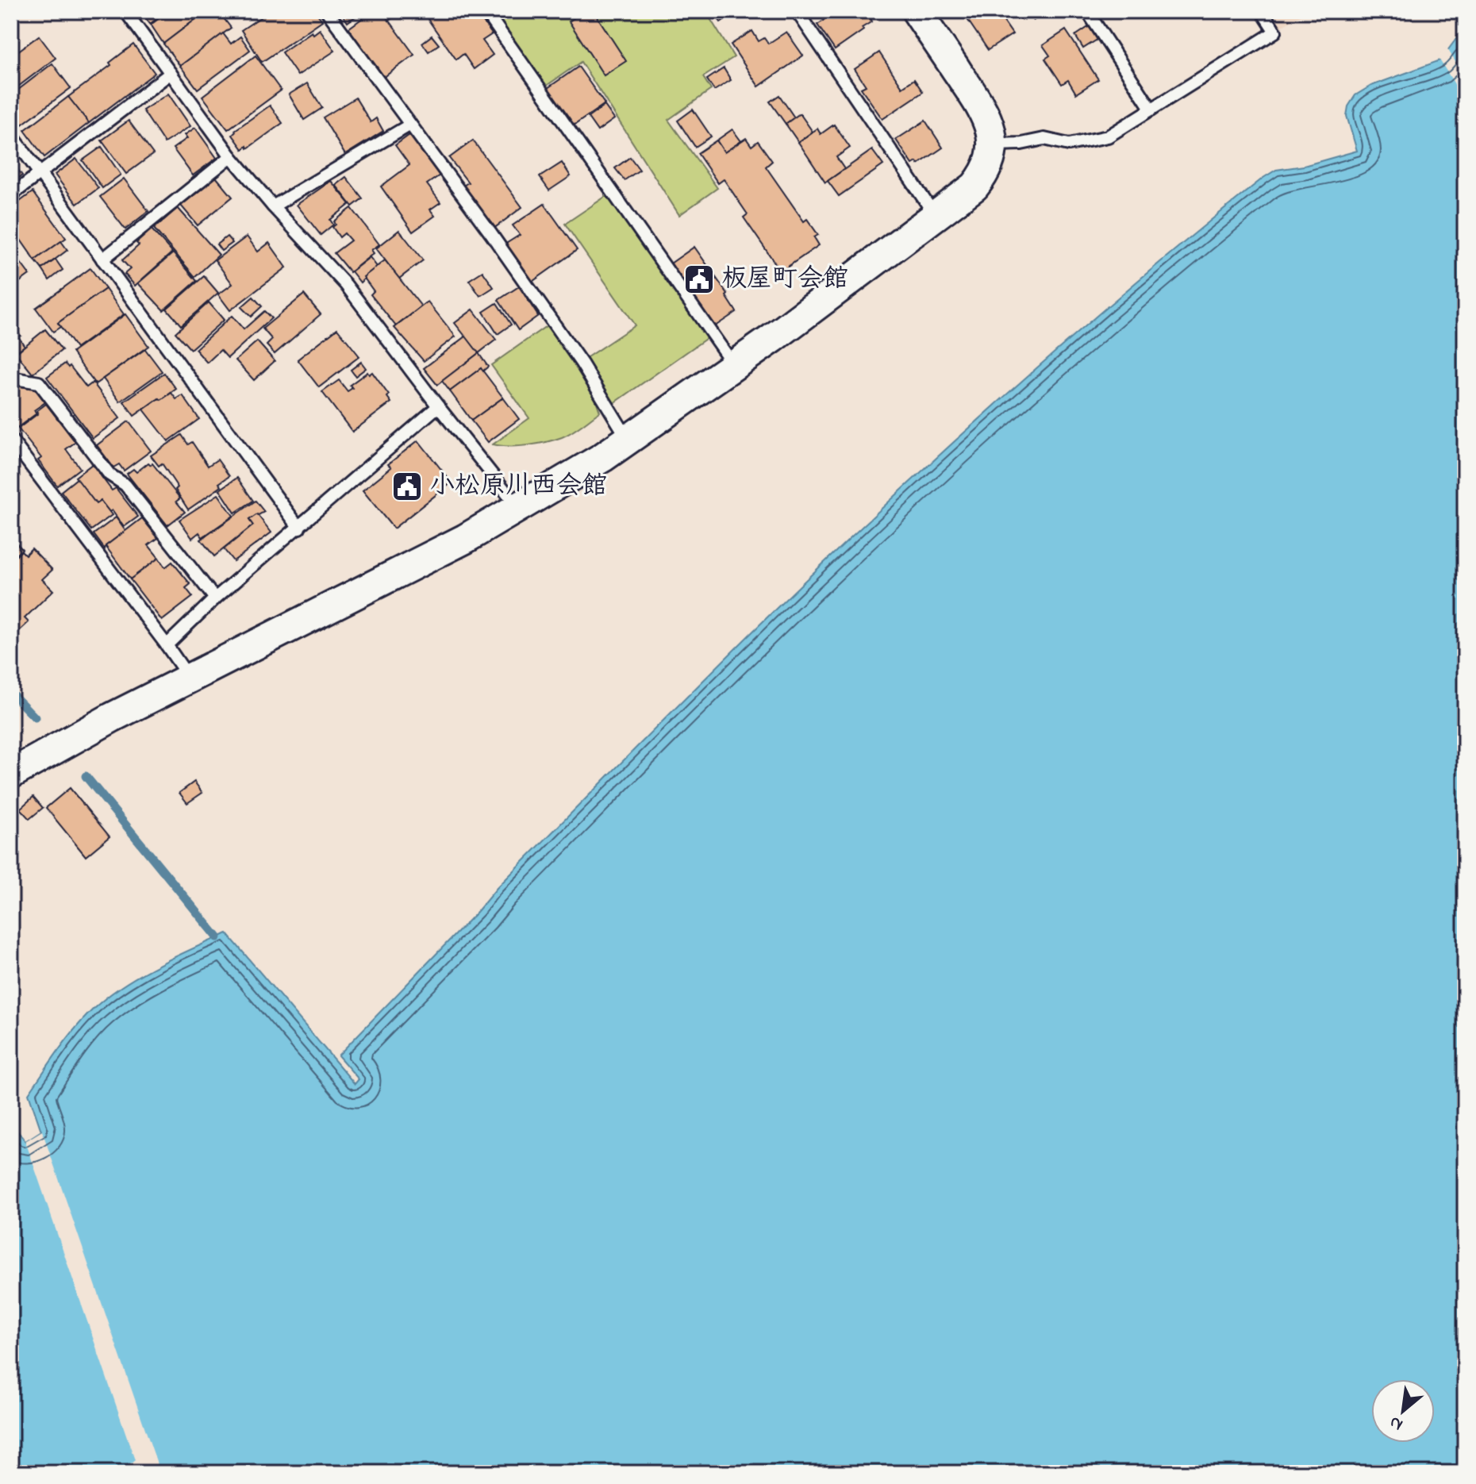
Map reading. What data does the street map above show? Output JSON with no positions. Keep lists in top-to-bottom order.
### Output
{
  "places": {
    "public building": ["板屋町会館", "小松原川西会館"]
  },
  "north": "bottom left"
}
